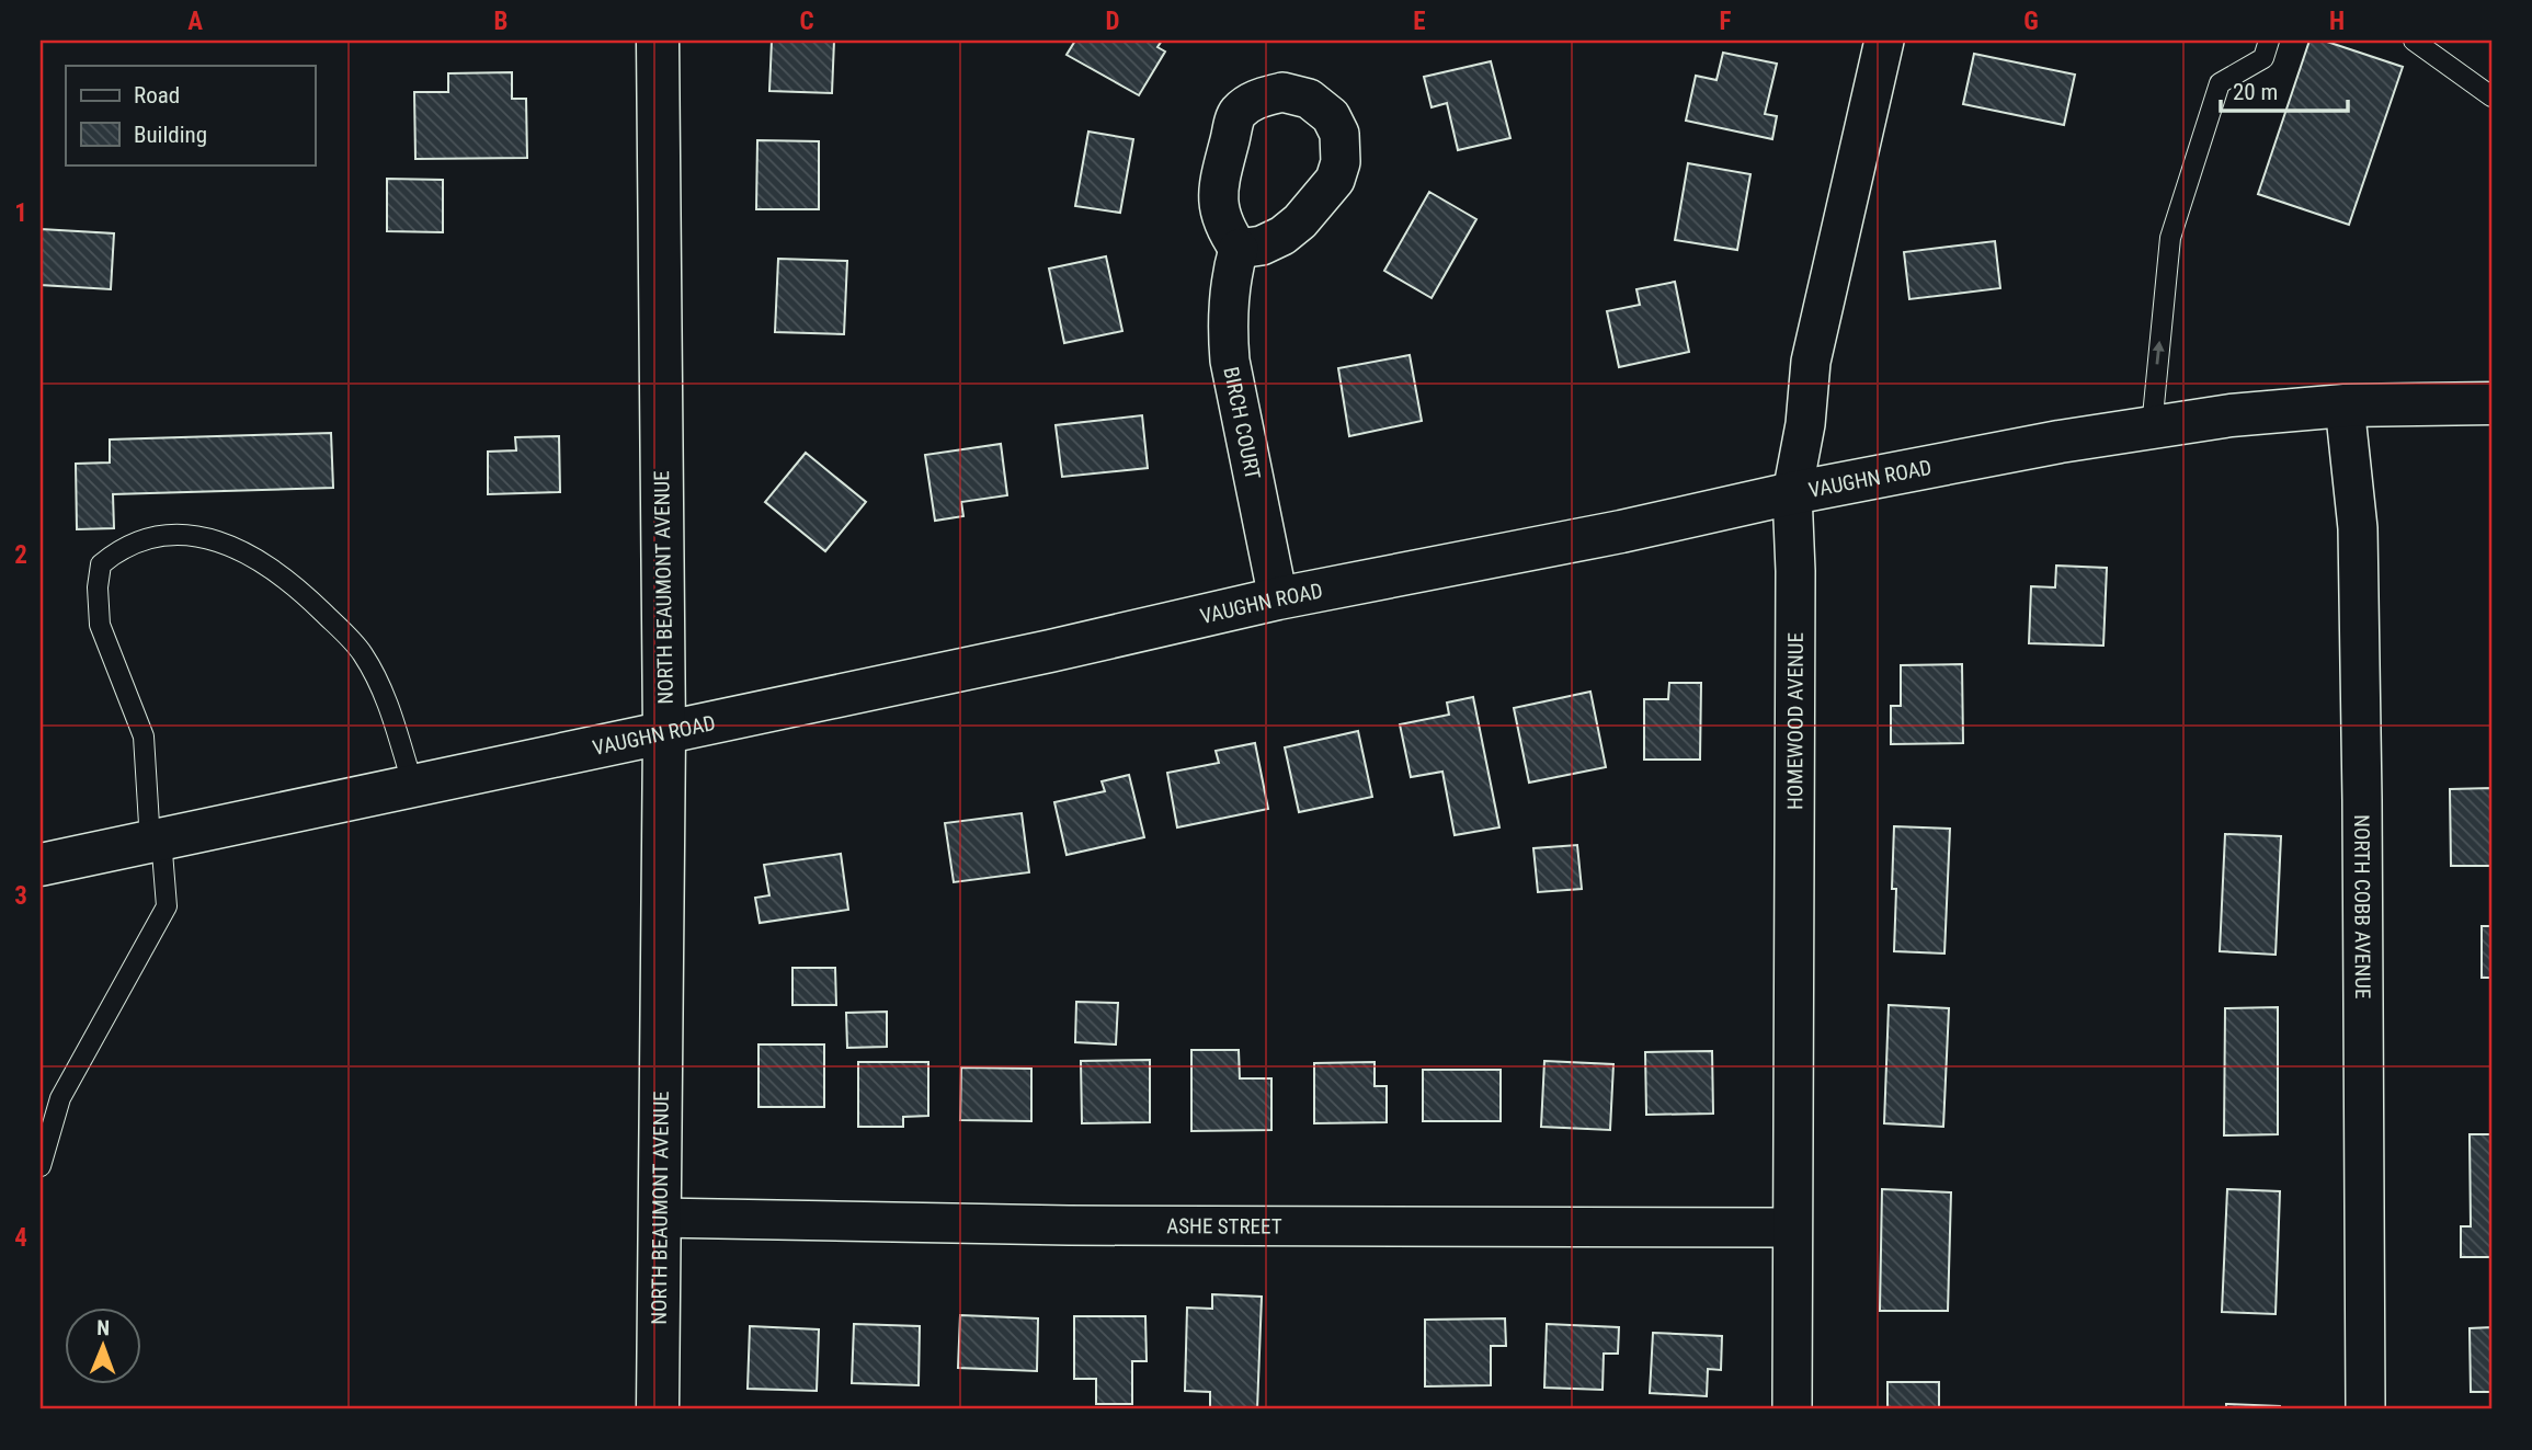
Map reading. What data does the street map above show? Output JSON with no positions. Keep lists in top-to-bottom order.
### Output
{
  "streets": {
    "street": [
      "BIRCH COURT",
      "VAUGHN ROAD",
      "NORTH BEAUMONT AVENUE",
      "HOMEWOOD AVENUE",
      "NORTH COBB AVENUE",
      "ASHE STREET"
    ]
  },
  "crossings": [
    ["BIRCH COURT", "VAUGHN ROAD"],
    ["VAUGHN ROAD", "NORTH BEAUMONT AVENUE"],
    ["VAUGHN ROAD", "HOMEWOOD AVENUE"],
    ["VAUGHN ROAD", "NORTH COBB AVENUE"],
    ["NORTH BEAUMONT AVENUE", "ASHE STREET"],
    ["HOMEWOOD AVENUE", "ASHE STREET"]
  ],
  "legend": ["Road", "Building"],
  "scale_bar": "20 m",
  "north": "top",
  "grid": {
    "columns": [
      "A",
      "B",
      "C",
      "D",
      "E",
      "F",
      "G",
      "H"
    ],
    "rows": [
      "1",
      "2",
      "3",
      "4"
    ]
  }
}
